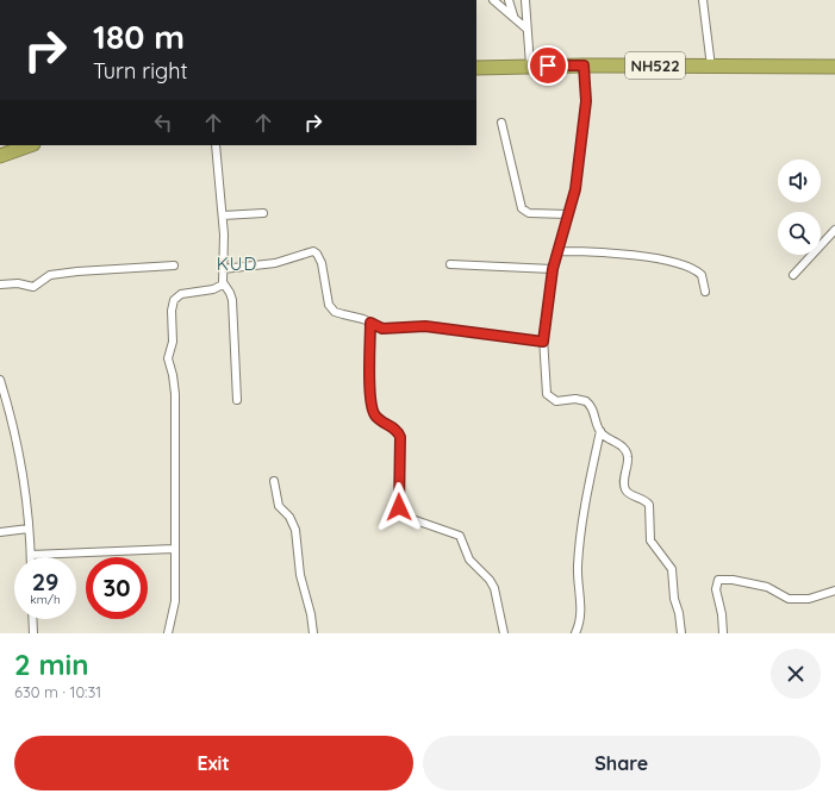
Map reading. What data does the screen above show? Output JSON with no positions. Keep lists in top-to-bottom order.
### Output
{
  "streets": {
    "highway": ["NH522"]
  },
  "districts": ["KUD"],
  "page": {
    "turn": ["180 m", "Turn right"],
    "speed": "29 km/h",
    "limit": "30",
    "heading": ["2 min", "630 m · 10:31"],
    "buttons": ["Exit", "Share"]
  }
}
